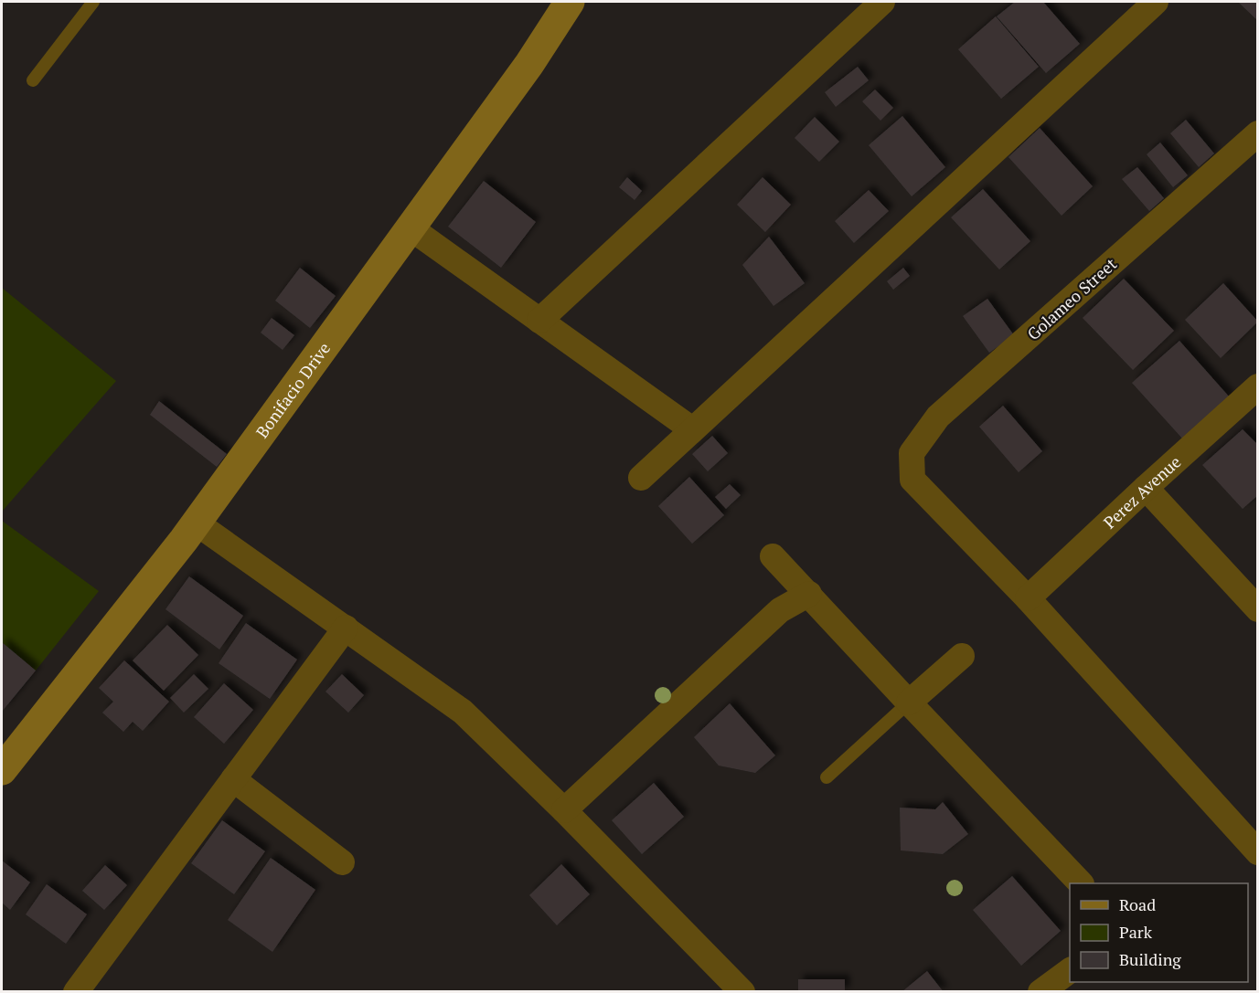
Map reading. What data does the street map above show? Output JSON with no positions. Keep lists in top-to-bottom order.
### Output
{
  "streets": {
    "street": ["Golameo Street", "Bonifacio Drive", "Perez Avenue"]
  },
  "crossings": [
    ["Golameo Street", "Perez Avenue"]
  ],
  "legend": ["Road", "Park", "Building"]
}
